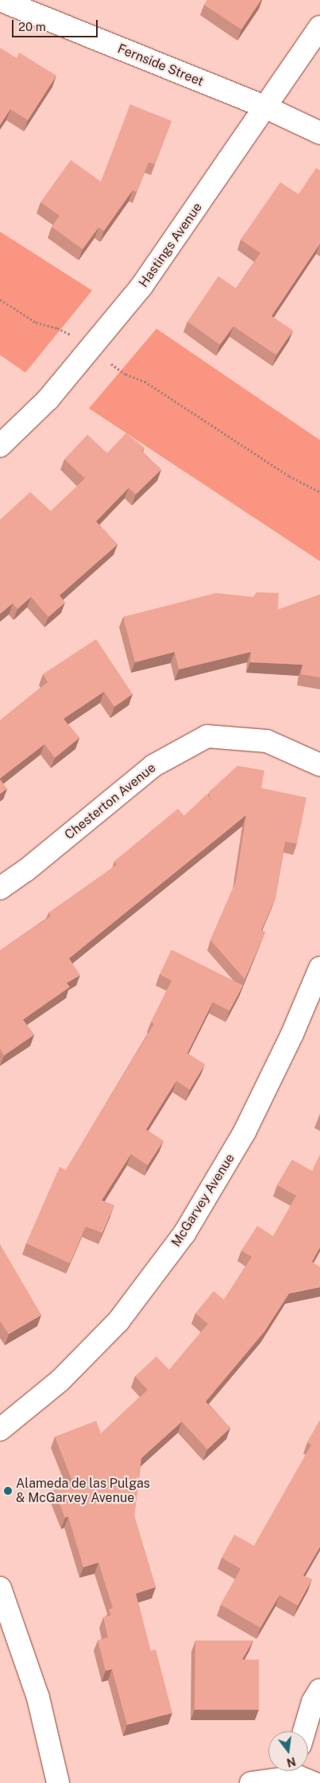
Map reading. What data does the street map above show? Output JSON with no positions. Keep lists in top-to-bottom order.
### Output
{
  "streets": {
    "street": [
      "Fernside Street",
      "Hastings Avenue",
      "Chesterton Avenue",
      "McGarvey Avenue"
    ]
  },
  "crossings": [
    ["Fernside Street", "Hastings Avenue"]
  ],
  "places": ["Alameda de las Pulgas & McGarvey Avenue"],
  "scale_bar": "20 m",
  "north": "bottom"
}
